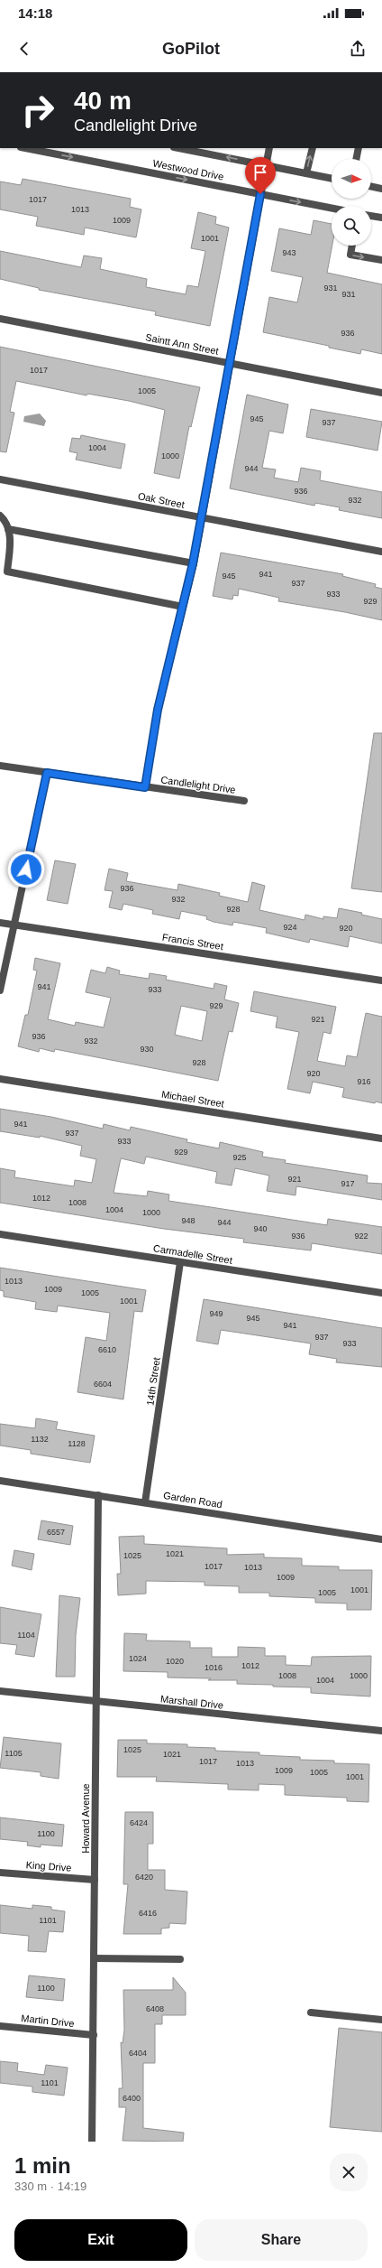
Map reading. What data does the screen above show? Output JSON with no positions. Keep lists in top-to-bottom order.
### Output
{
  "streets": {
    "street": [
      "Westwood Drive",
      "Saintt Ann Street",
      "Oak Street",
      "Candlelight Drive",
      "Francis Street",
      "Michael Street",
      "Carmadelle Street",
      "14th Street",
      "Garden Road",
      "Marshall Drive",
      "Howard Avenue",
      "King Drive",
      "Martin Drive"
    ]
  },
  "crossings": [
    ["Carmadelle Street", "14th Street"],
    ["14th Street", "Garden Road"],
    ["Garden Road", "Howard Avenue"],
    ["Marshall Drive", "Howard Avenue"],
    ["Howard Avenue", "King Drive"],
    ["Howard Avenue", "Martin Drive"]
  ],
  "house_numbers": [
    "1017",
    "1013",
    "1009",
    "1001",
    "943",
    "931",
    "931",
    "936",
    "1017",
    "1005",
    "945",
    "937",
    "1004",
    "1000",
    "944",
    "936",
    "932",
    "941",
    "945",
    "937",
    "933",
    "929",
    "936",
    "932",
    "928",
    "924",
    "920",
    "941",
    "933",
    "929",
    "921",
    "936",
    "932",
    "930",
    "928",
    "920",
    "916",
    "941",
    "937",
    "933",
    "929",
    "925",
    "921",
    "917",
    "1012",
    "1008",
    "1004",
    "1000",
    "948",
    "944",
    "940",
    "936",
    "922",
    "1013",
    "1009",
    "1005",
    "1001",
    "949",
    "945",
    "941",
    "937",
    "933",
    "6610",
    "6604",
    "1132",
    "1128",
    "6557",
    "1021",
    "1025",
    "1017",
    "1013",
    "1009",
    "1001",
    "1005",
    "1104",
    "1024",
    "1020",
    "1012",
    "1016",
    "1008",
    "1000",
    "1004",
    "1025",
    "1105",
    "1021",
    "1017",
    "1013",
    "1009",
    "1005",
    "1001",
    "6424",
    "1100",
    "6420",
    "6416",
    "1101",
    "1100",
    "6408",
    "6404",
    "1101",
    "6400"
  ],
  "north": "right",
  "page": {
    "status": "14:18",
    "header": "GoPilot",
    "turn": ["40 m", "Candlelight Drive"],
    "heading": ["1 min", "330 m · 14:19"],
    "buttons": ["Exit", "Share"]
  }
}
